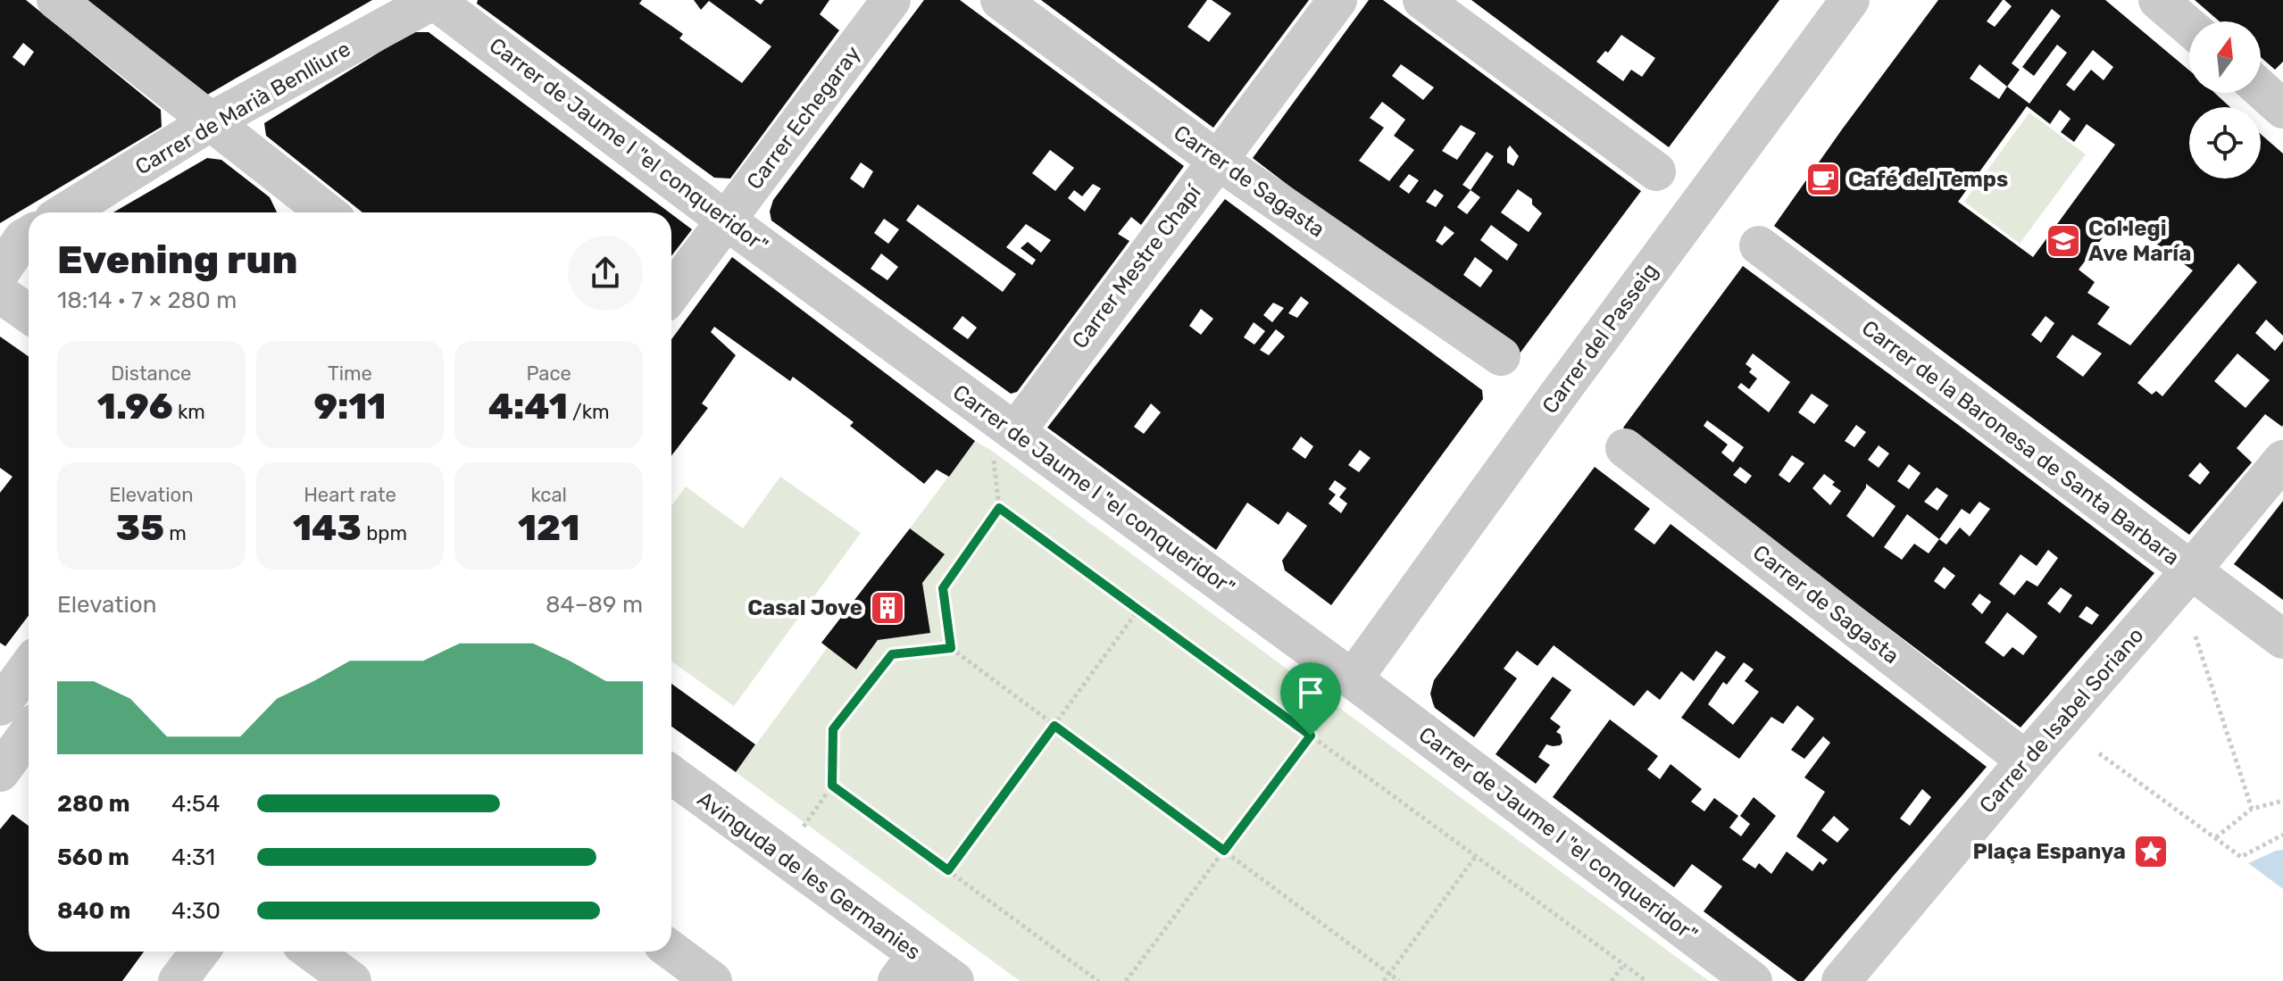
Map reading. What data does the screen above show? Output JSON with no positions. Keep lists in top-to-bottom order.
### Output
{
  "streets": {
    "street": [
      "Carrer de Marià Benlliure",
      "Carrer Echegaray",
      "Carrer de Jaume I \"el conqueridor\"",
      "Carrer de Sagasta",
      "Carrer Mestre Chapí",
      "Carrer del Passeig",
      "Carrer de la Baronesa de Santa Barbara",
      "Carrer de Isabel Soriano",
      "Avinguda de les Germanies"
    ]
  },
  "crossings": [
    ["Carrer de Marià Benlliure", "Carrer de Jaume I \"el conqueridor\""],
    ["Carrer Echegaray", "Carrer de Jaume I \"el conqueridor\""],
    ["Carrer de Jaume I \"el conqueridor\"", "Carrer Mestre Chapí"],
    ["Carrer de Jaume I \"el conqueridor\"", "Carrer del Passeig"],
    ["Carrer de Sagasta", "Carrer Mestre Chapí"],
    ["Carrer de Sagasta", "Carrer de Isabel Soriano"],
    ["Carrer de la Baronesa de Santa Barbara", "Carrer de Isabel Soriano"]
  ],
  "places": {
    "cafe": ["Café del Temps"],
    "school or university": ["Col·legi Ave María"],
    "building": ["Casal Jove"],
    "place": ["Plaça Espanya"]
  },
  "north": "top",
  "page": {
    "heading": ["Evening run", "18:14 · 7 × 280 m"],
    "stats": [
      ["Distance", "1.96 km"],
      ["Time", "9:11"],
      ["Pace", "4:41 /km"],
      ["Elevation", "35 m"],
      ["Heart rate", "143 bpm"],
      ["kcal", "121"]
    ],
    "chart": ["Elevation", "84–89 m"],
    "list": [
      {
        "name": "280 m",
        "note": "4:54"
      },
      {
        "name": "560 m",
        "note": "4:31"
      },
      {
        "name": "840 m",
        "note": "4:30"
      }
    ]
  }
}
